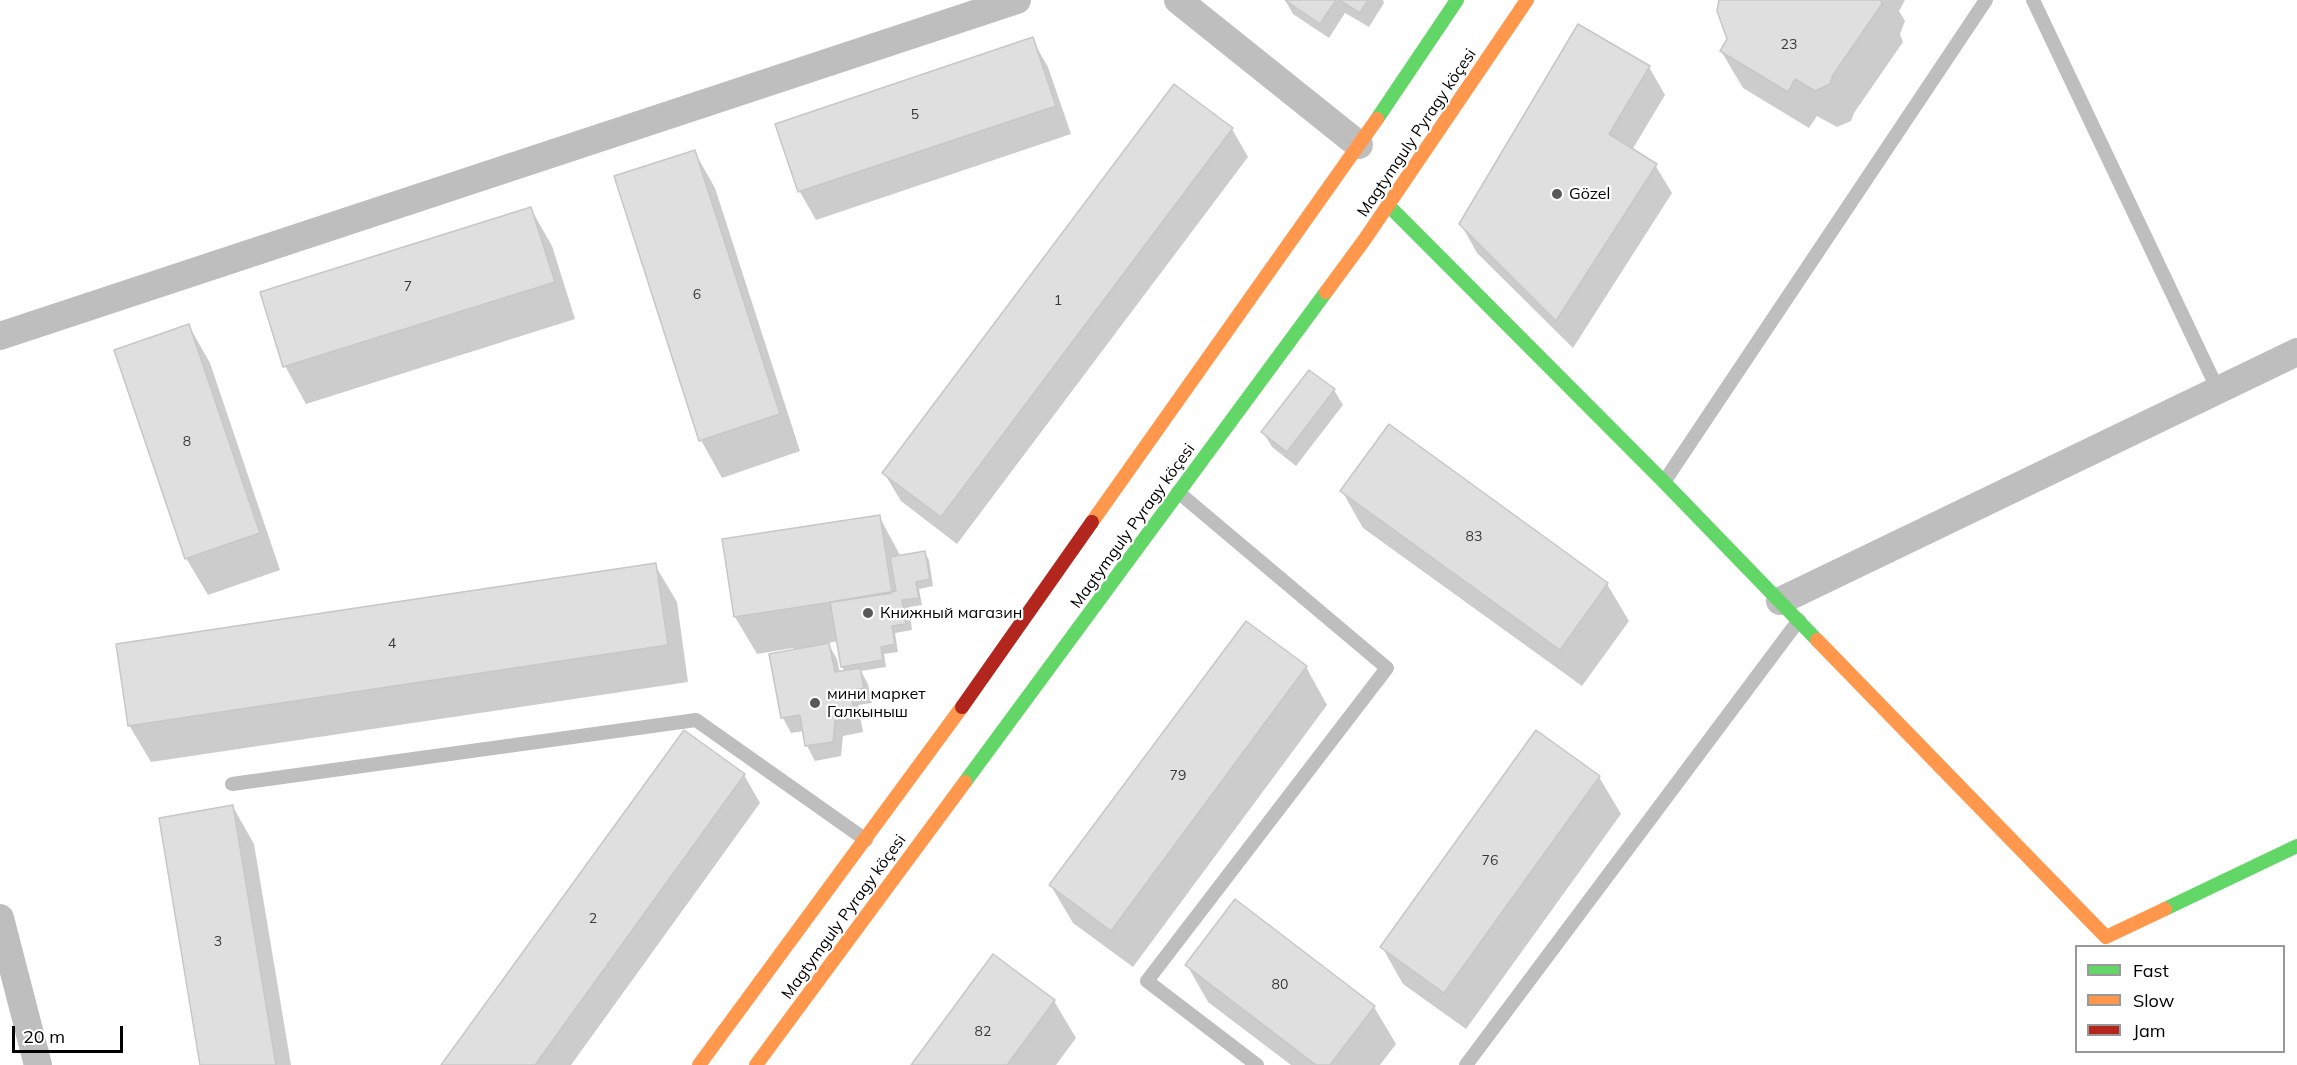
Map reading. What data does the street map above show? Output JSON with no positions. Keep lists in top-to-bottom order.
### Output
{
  "streets": {
    "main road": ["Magtymguly Pyragy köçesi"]
  },
  "places": ["Gözel", "Книжный магазин", "мини маркет Галкыныш"],
  "house_numbers": [
    "23",
    "5",
    "7",
    "6",
    "1",
    "8",
    "83",
    "4",
    "79",
    "76",
    "2",
    "3",
    "80",
    "82"
  ],
  "legend": ["Fast", "Slow", "Jam"],
  "scale_bar": "20 m"
}
